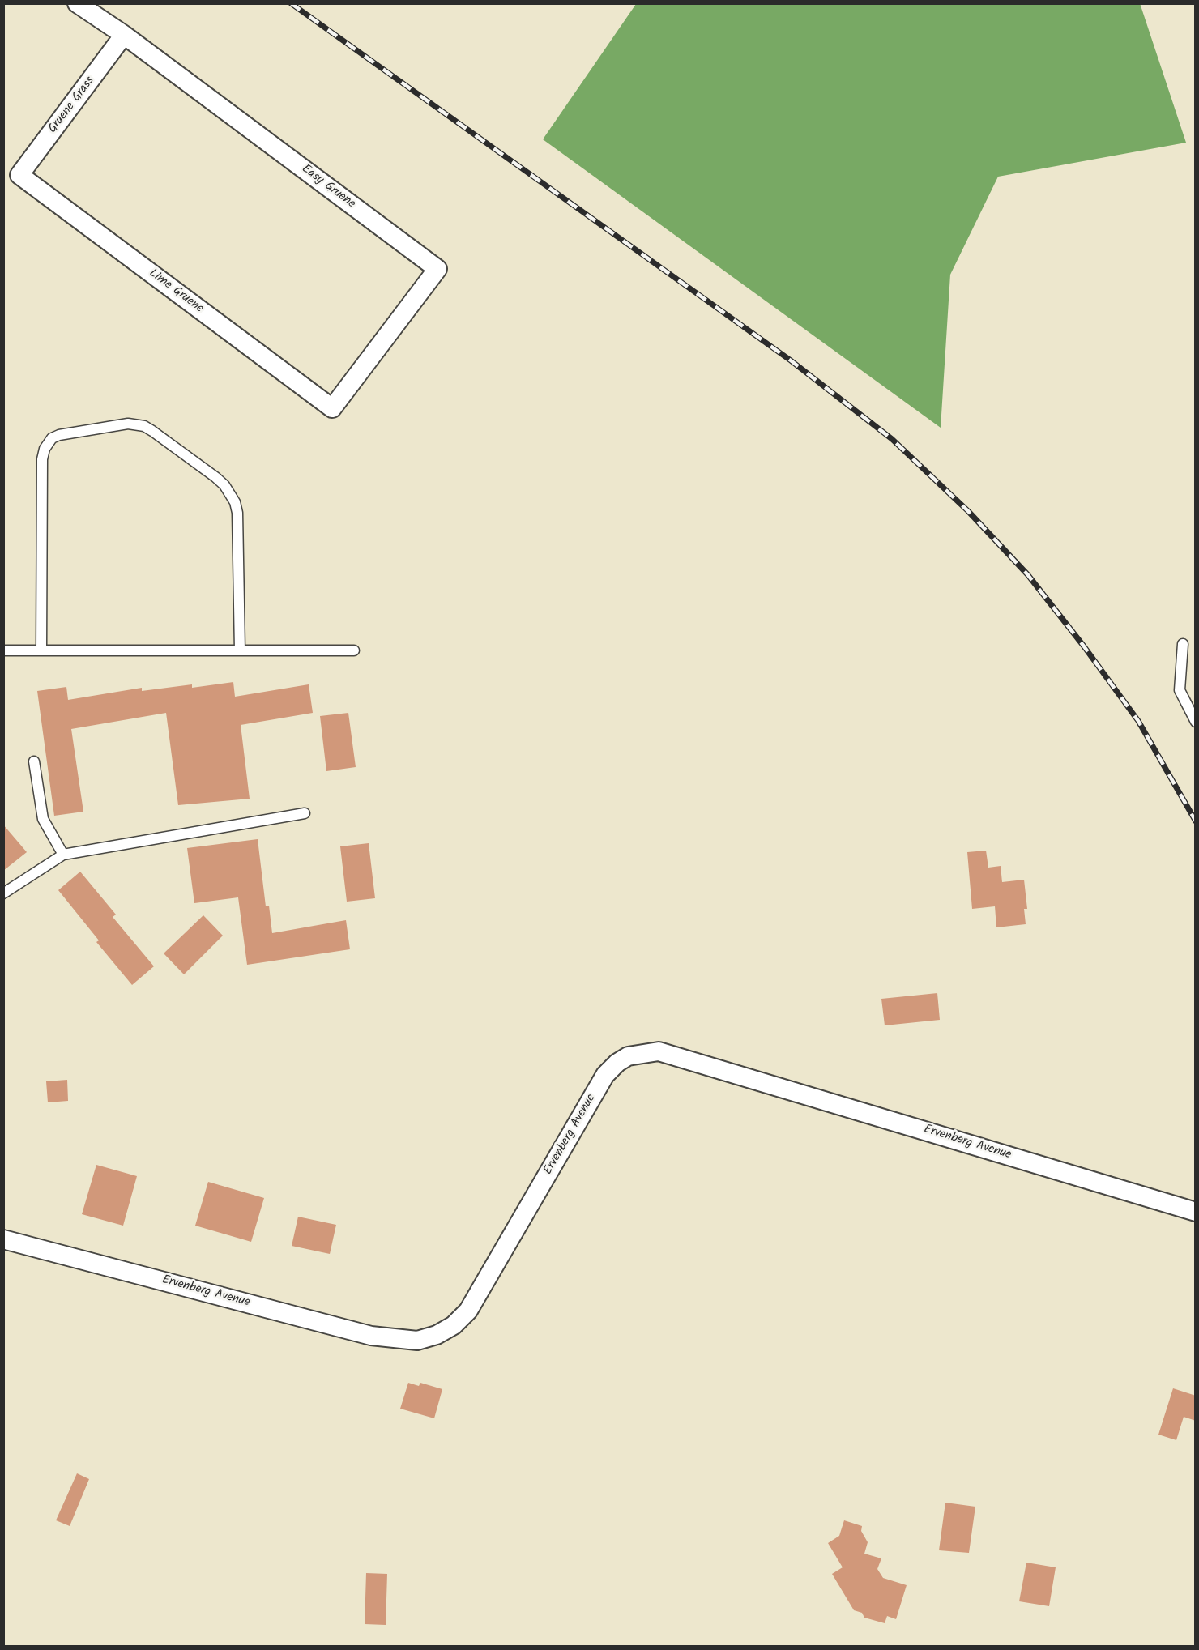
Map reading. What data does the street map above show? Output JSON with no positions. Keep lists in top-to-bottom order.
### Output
{
  "streets": {
    "street": [
      "Gruene Grass",
      "Easy Gruene",
      "Lime Gruene",
      "Ervenberg Avenue"
    ]
  },
  "crossings": [
    ["Gruene Grass", "Easy Gruene"],
    ["Gruene Grass", "Lime Gruene"],
    ["Easy Gruene", "Lime Gruene"]
  ]
}
